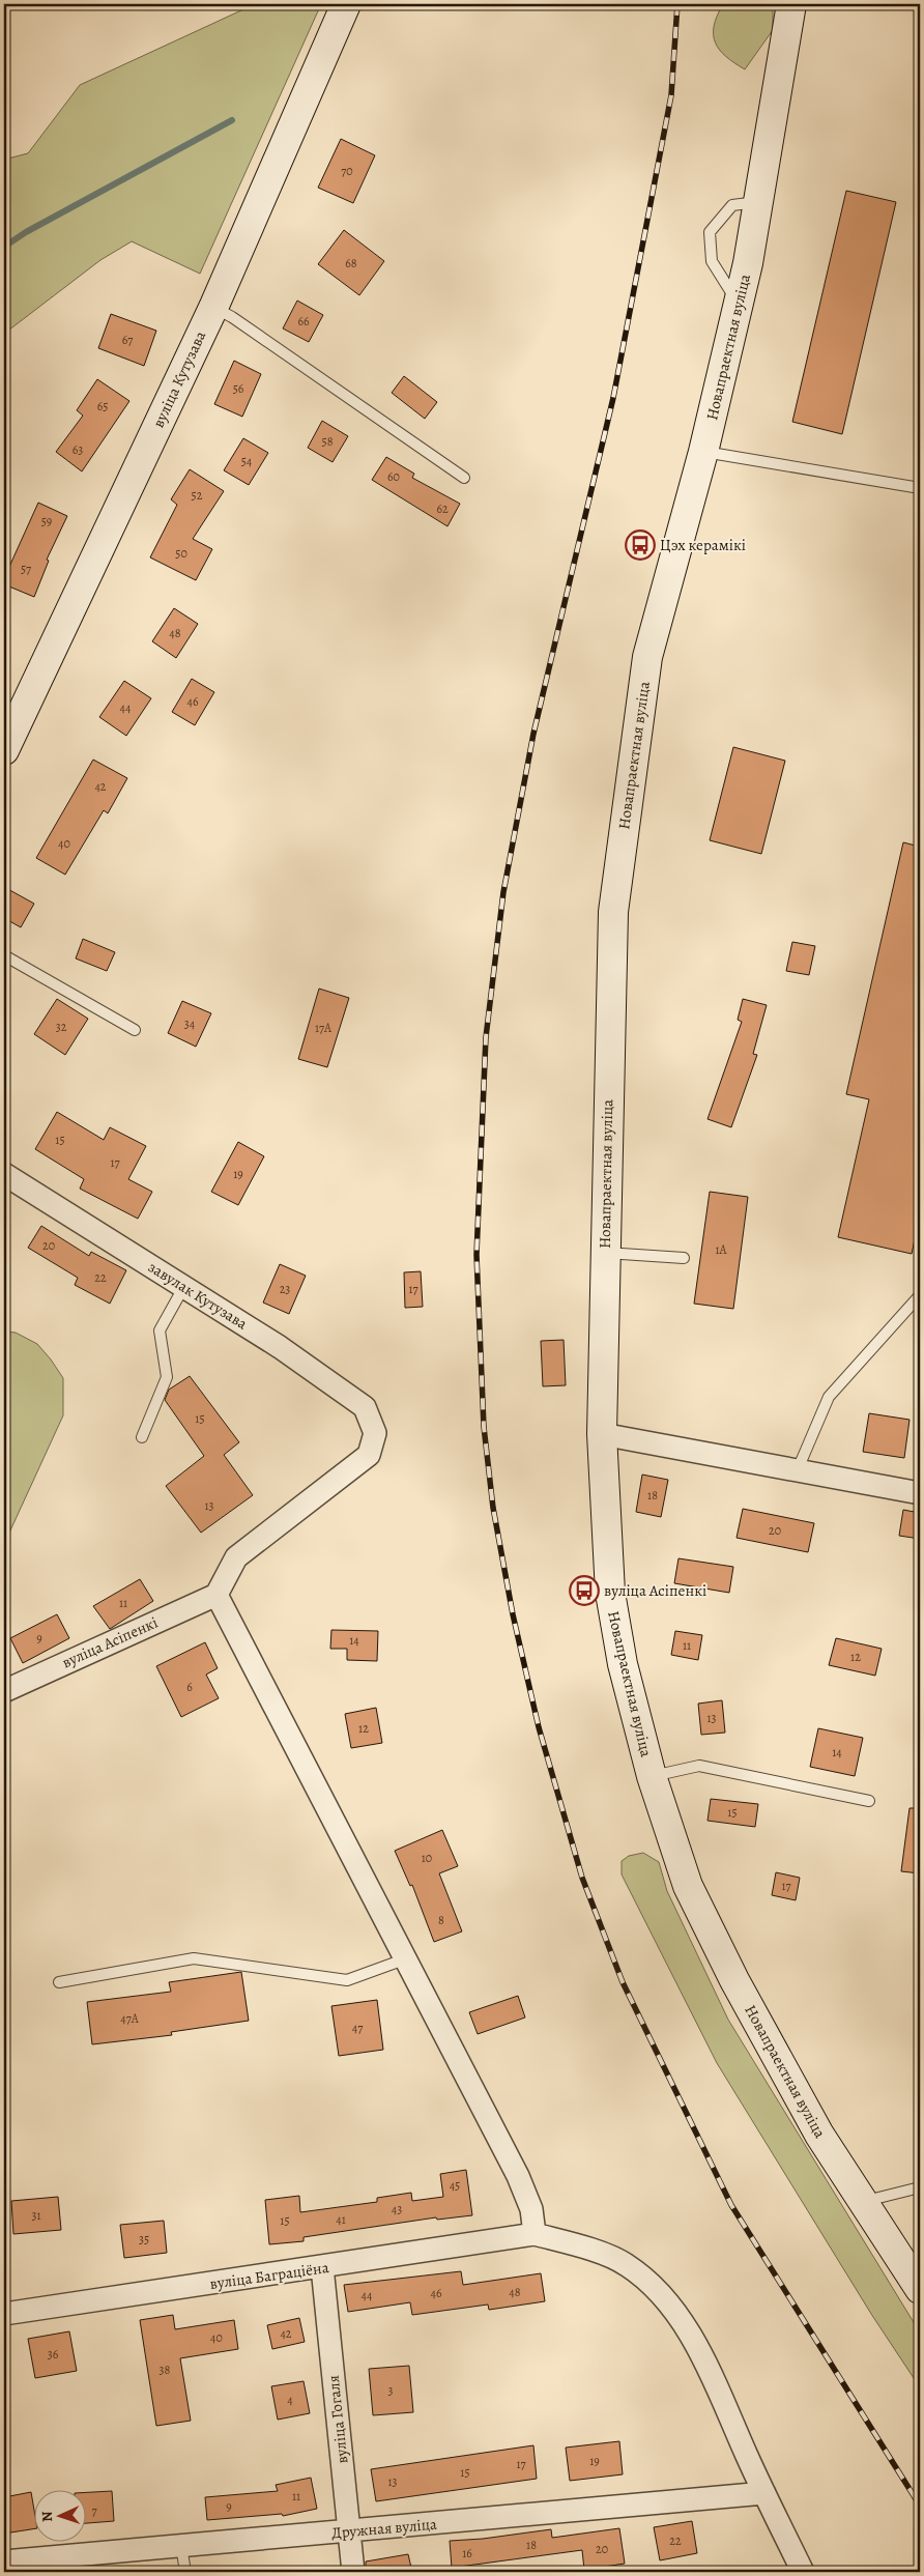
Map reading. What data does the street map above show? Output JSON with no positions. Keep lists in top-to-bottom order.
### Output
{
  "streets": {
    "street": [
      "Новапраектная вуліца",
      "вуліца Кутузава",
      "завулак Кутузава",
      "вуліца Асіпенкі",
      "вуліца Баграціёна",
      "вуліца Гогаля",
      "Дружная вуліца"
    ]
  },
  "crossings": [
    ["завулак Кутузава", "вуліца Асіпенкі"],
    ["вуліца Баграціёна", "вуліца Гогаля"],
    ["вуліца Гогаля", "Дружная вуліца"]
  ],
  "places": {
    "bus stop": ["Цэх керамікі", "вуліца Асіпенкі"]
  },
  "house_numbers": [
    "70",
    "68",
    "66",
    "67",
    "56",
    "65",
    "58",
    "63",
    "54",
    "60",
    "52",
    "62",
    "59",
    "50",
    "57",
    "48",
    "46",
    "44",
    "42",
    "40",
    "34",
    "32",
    "17А",
    "15",
    "17",
    "19",
    "20",
    "1А",
    "22",
    "23",
    "17",
    "15",
    "18",
    "13",
    "20",
    "11",
    "9",
    "14",
    "11",
    "12",
    "6",
    "13",
    "12",
    "14",
    "15",
    "10",
    "17",
    "8",
    "47А",
    "47",
    "45",
    "43",
    "31",
    "41",
    "15",
    "35",
    "48",
    "46",
    "44",
    "42",
    "40",
    "36",
    "38",
    "3",
    "4",
    "19",
    "17",
    "15",
    "13",
    "11",
    "9",
    "7",
    "22",
    "18",
    "20",
    "16"
  ],
  "north": "left"
}
